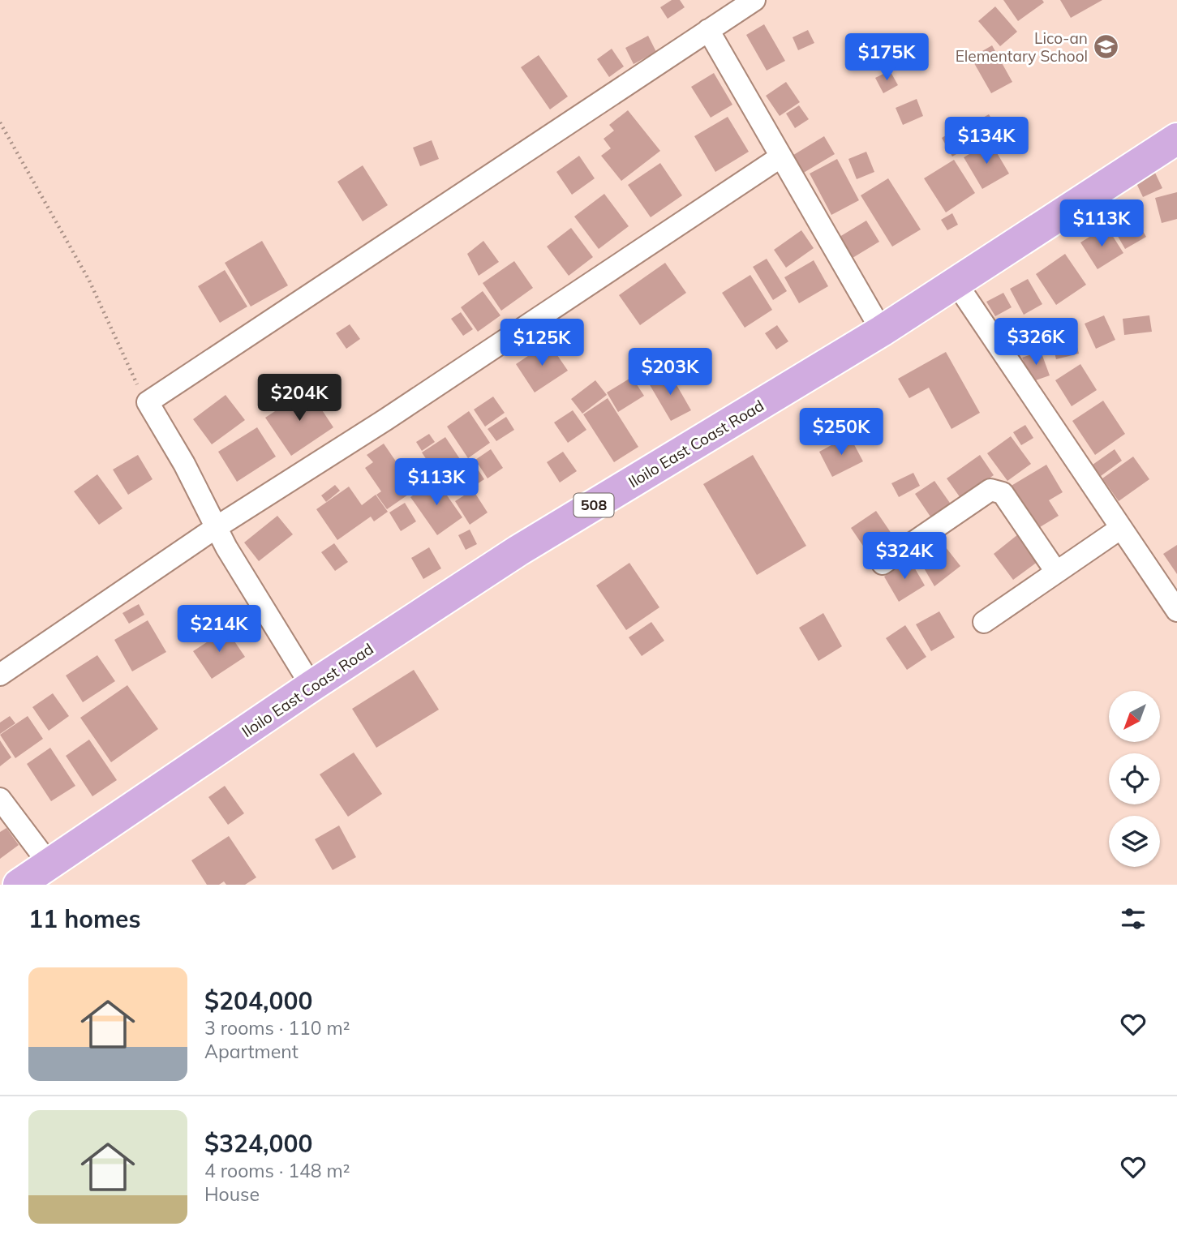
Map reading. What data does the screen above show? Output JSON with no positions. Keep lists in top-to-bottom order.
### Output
{
  "streets": {
    "main road": ["Iloilo East Coast Road", "508"]
  },
  "places": {
    "school or university": ["Lico-an Elementary School"]
  },
  "north": "bottom left",
  "page": {
    "price": [
      "$175K",
      "$134K",
      "$113K",
      "$326K",
      "$125K",
      "$203K",
      "$204K",
      "$250K",
      "$113K",
      "$324K",
      "$214K"
    ],
    "heading": "11 homes",
    "list": [
      {
        "name": "$204,000",
        "note": "3 rooms · 110 m² · Apartment"
      },
      {
        "name": "$324,000",
        "note": "4 rooms · 148 m² · House"
      }
    ]
  }
}
